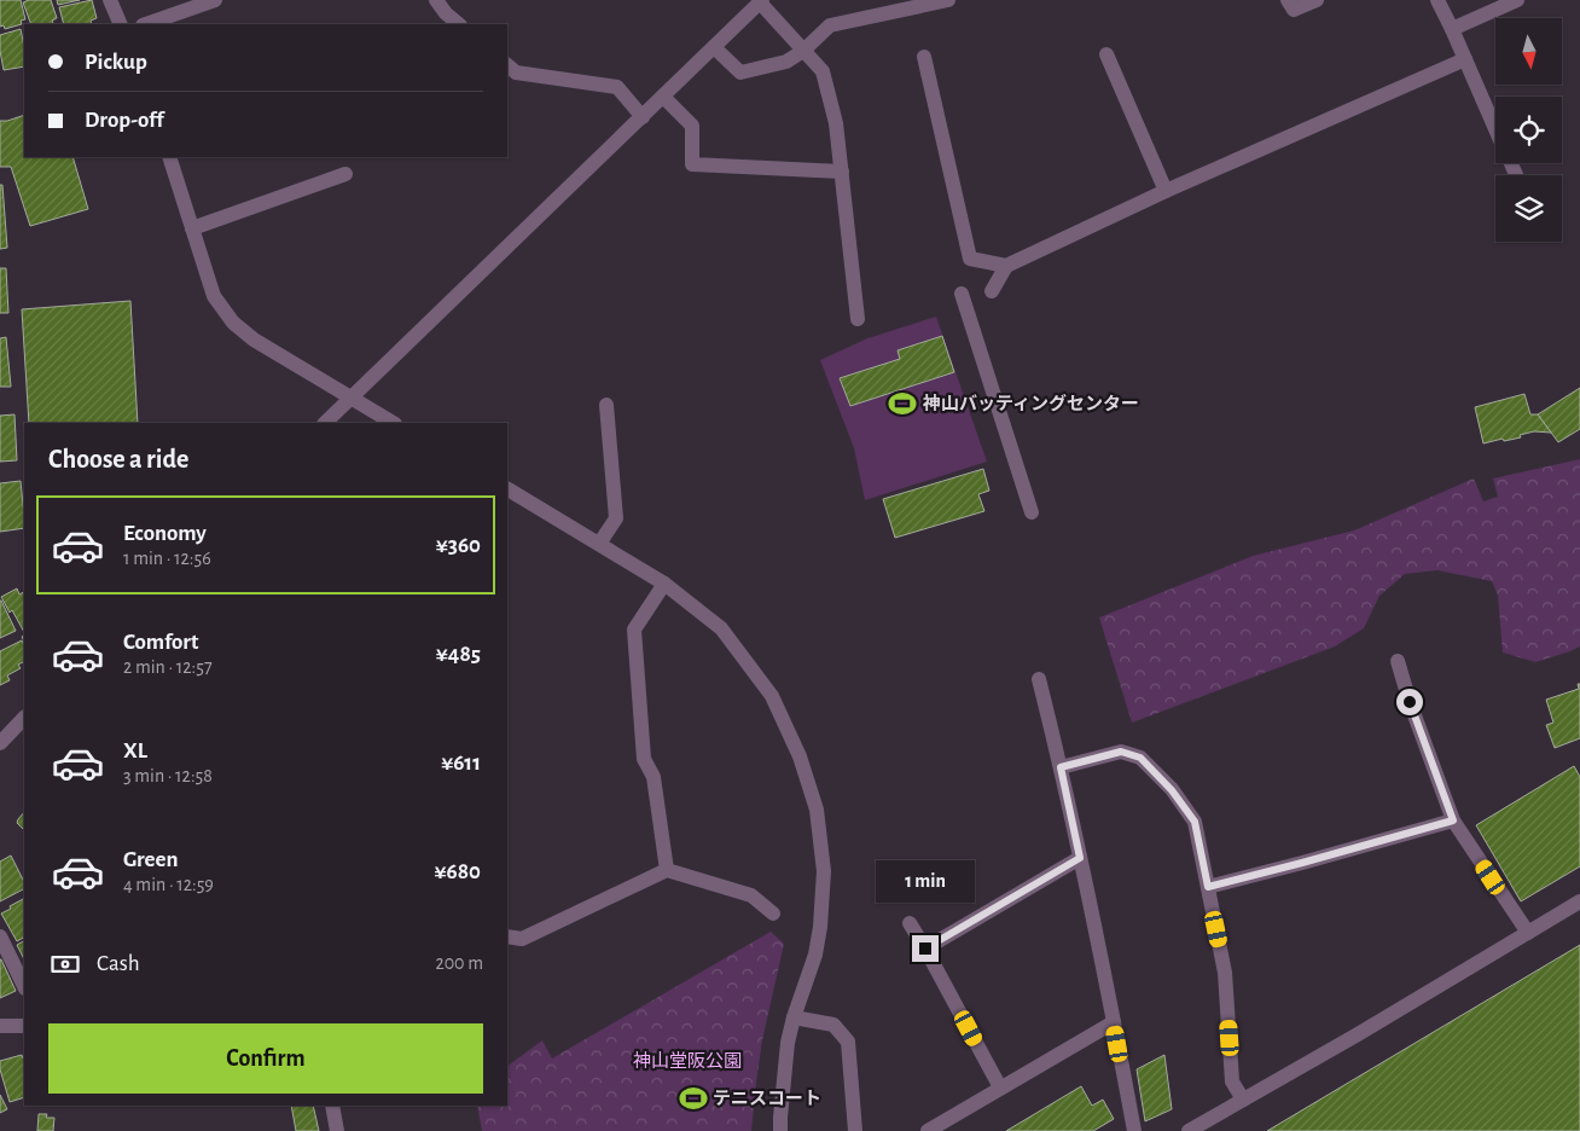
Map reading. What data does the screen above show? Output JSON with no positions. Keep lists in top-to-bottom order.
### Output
{
  "parks": ["神山堂阪公園"],
  "places": {
    "sports": ["神山バッティングセンター", "テニスコート"]
  },
  "north": "bottom",
  "page": {
    "banner": ["Pickup", "Drop-off"],
    "heading": "Choose a ride",
    "list": [
      {
        "name": "Economy",
        "note": "1 min · 12:56",
        "value": "¥360"
      },
      {
        "name": "Comfort",
        "note": "2 min · 12:57",
        "value": "¥485"
      },
      {
        "name": "XL",
        "note": "3 min · 12:58",
        "value": "¥611"
      },
      {
        "name": "Green",
        "note": "4 min · 12:59",
        "value": "¥680"
      }
    ],
    "bubble": "1 min",
    "pay": ["Cash", "200 m"],
    "buttons": "Confirm"
  }
}
